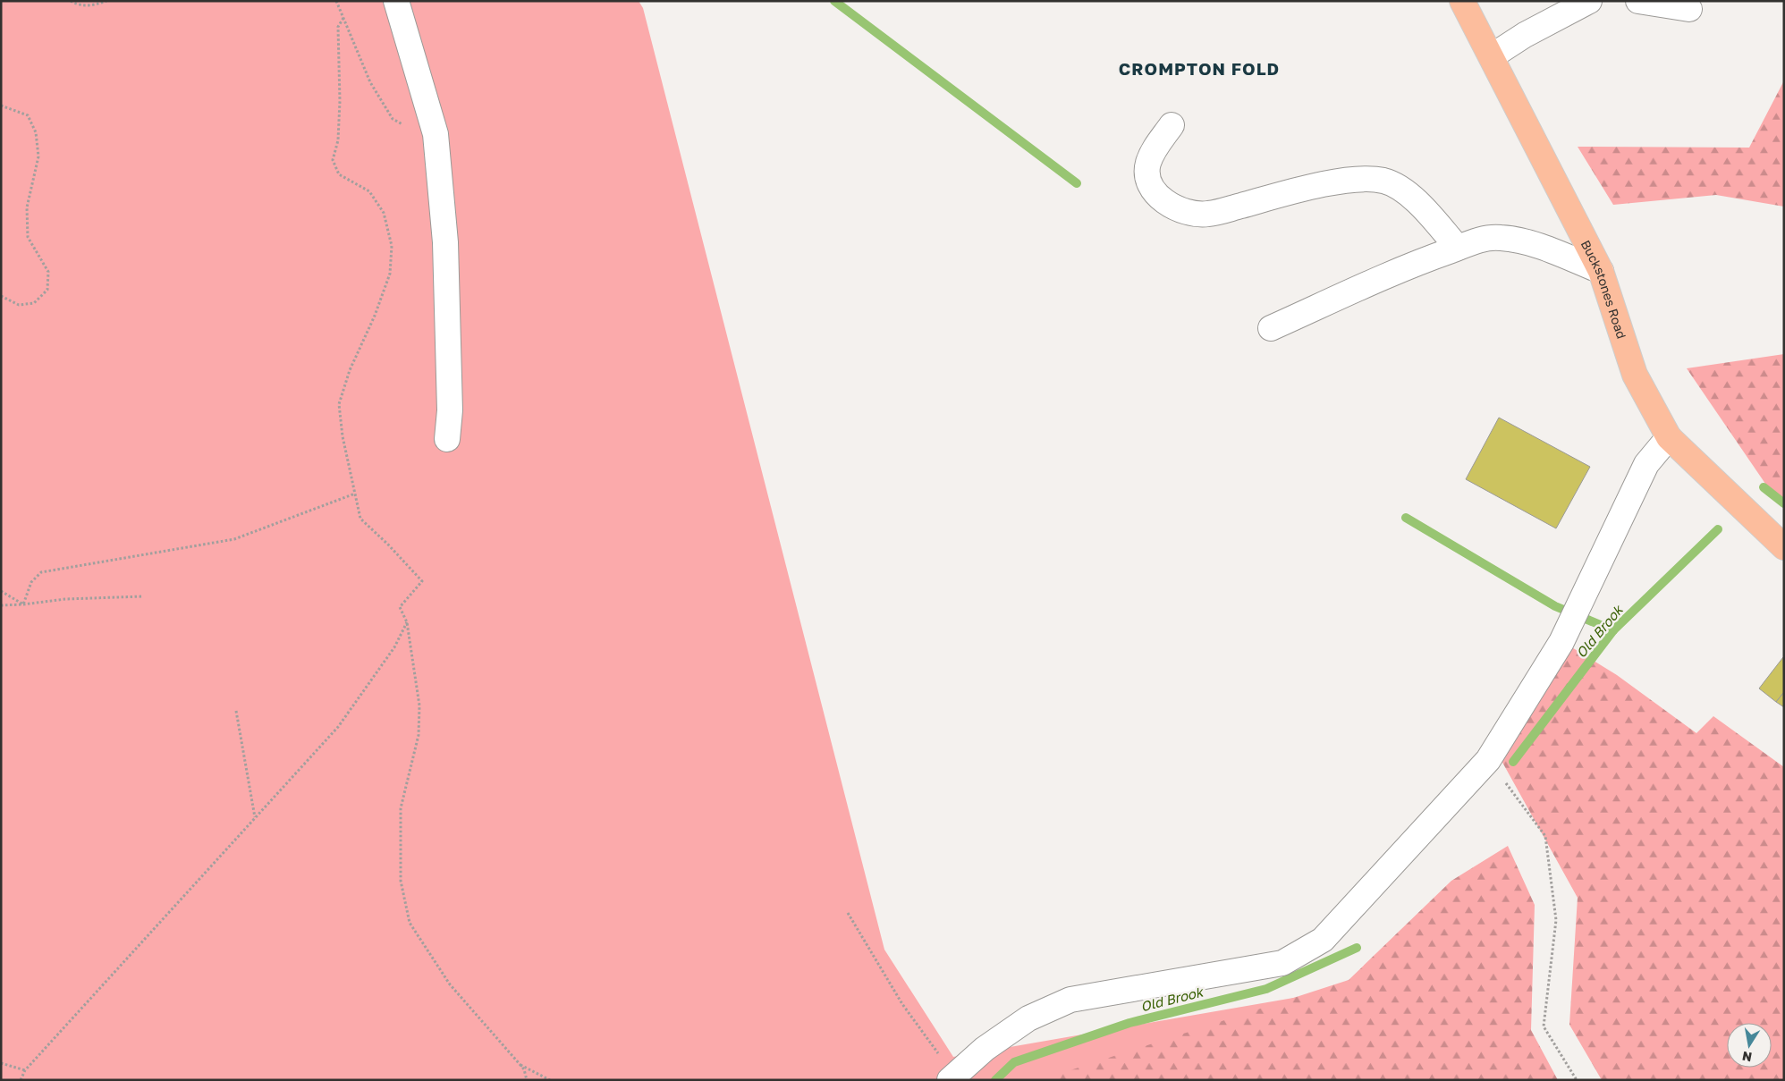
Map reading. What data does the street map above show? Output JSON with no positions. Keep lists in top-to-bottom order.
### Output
{
  "streets": {
    "main road": ["Buckstones Road"]
  },
  "districts": ["CROMPTON FOLD"],
  "water": ["Old Brook"],
  "north": "bottom"
}
